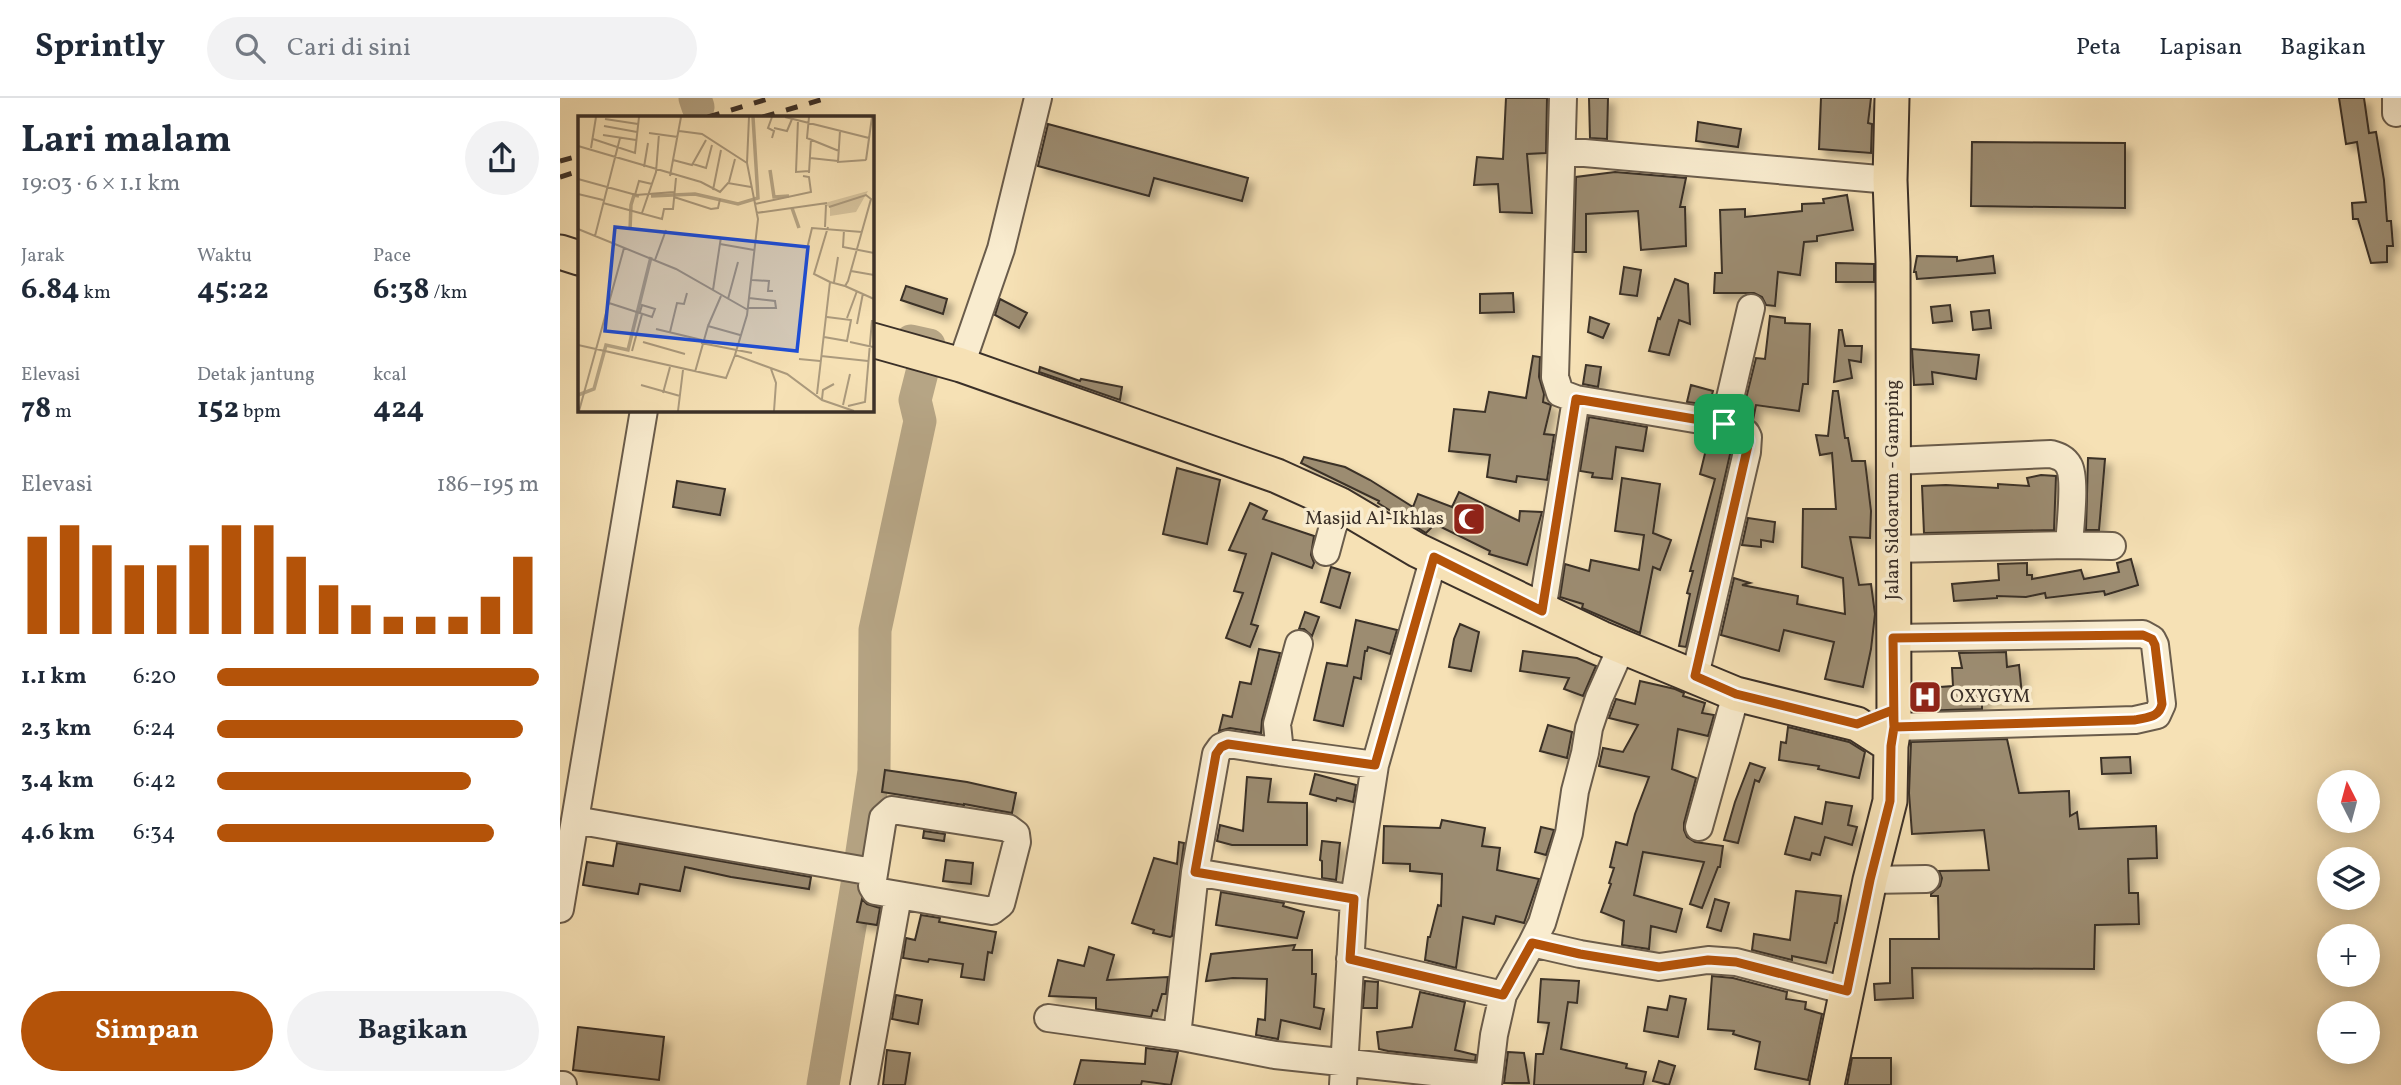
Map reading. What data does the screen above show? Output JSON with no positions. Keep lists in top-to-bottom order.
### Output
{
  "streets": {
    "main road": ["Jalan Sidoarum - Gamping"]
  },
  "places": {
    "mosque": ["Masjid Al-Ikhlas"],
    "hospital": ["OXYGYM"]
  },
  "north": "top",
  "page": {
    "header": "Sprintly",
    "search": "Cari di sini",
    "nav": ["Peta", "Lapisan", "Bagikan"],
    "heading": ["Lari malam", "19:03 · 6 × 1.1 km"],
    "stats": [
      ["Jarak", "6.84 km"],
      ["Waktu", "45:22"],
      ["Pace", "6:38 /km"],
      ["Elevasi", "78 m"],
      ["Detak jantung", "152 bpm"],
      ["kcal", "424"]
    ],
    "chart": ["Elevasi", "186–195 m"],
    "list": [
      {
        "name": "1.1 km",
        "note": "6:20"
      },
      {
        "name": "2.3 km",
        "note": "6:24"
      },
      {
        "name": "3.4 km",
        "note": "6:42"
      },
      {
        "name": "4.6 km",
        "note": "6:34"
      }
    ],
    "map_buttons": ["+", "−"],
    "buttons": ["Simpan", "Bagikan"]
  }
}
